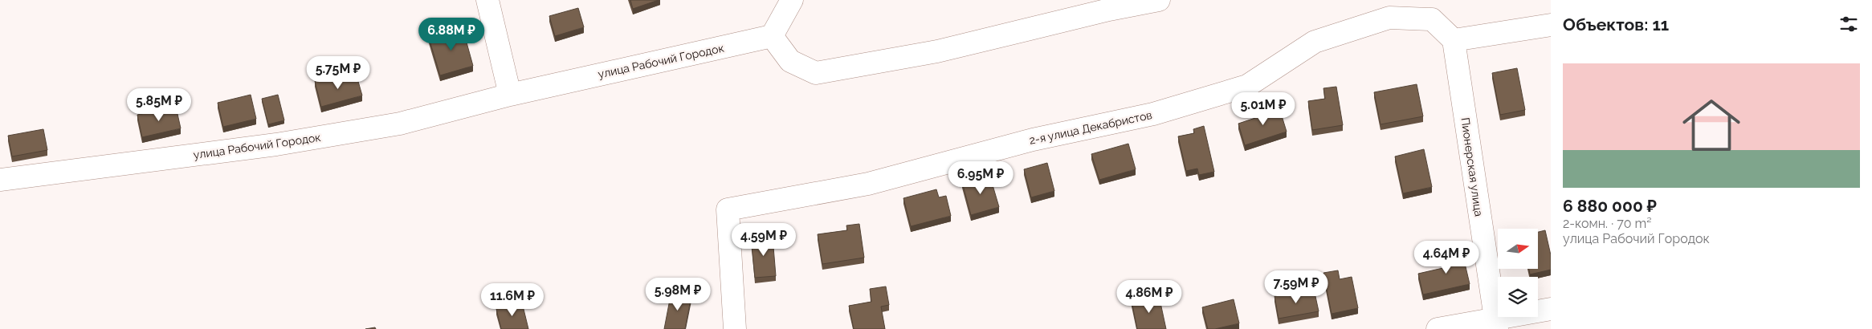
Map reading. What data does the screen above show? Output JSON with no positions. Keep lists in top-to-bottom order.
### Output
{
  "streets": {
    "street": ["улица Рабочий Городок", "2-я улица Декабристов", "Пионерская улица"]
  },
  "crossings": [
    ["2-я улица Декабристов", "Пионерская улица"]
  ],
  "north": "right",
  "page": {
    "heading": "Объектов: 11",
    "price": [
      "6.88M ₽",
      "5.75M ₽",
      "5.85M ₽",
      "5.01M ₽",
      "6.95M ₽",
      "4.59M ₽",
      "4.64M ₽",
      "7.59M ₽",
      "5.98M ₽",
      "4.86M ₽",
      "11.6M ₽"
    ],
    "list": [
      {
        "name": "6 880 000 ₽",
        "note": "2-комн. · 70 m² · улица Рабочий Городок"
      }
    ]
  }
}
